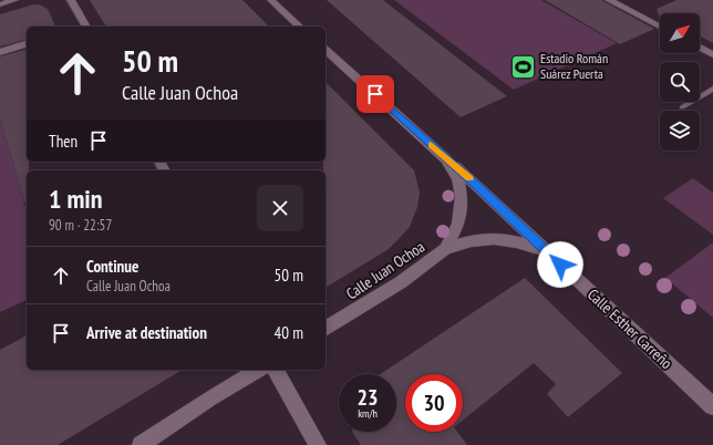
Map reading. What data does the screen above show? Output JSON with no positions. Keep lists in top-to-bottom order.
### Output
{
  "streets": {
    "street": ["Calle Juan Ochoa", "Calle Esther Carreño"]
  },
  "crossings": [
    ["Calle Juan Ochoa", "Calle Esther Carreño"]
  ],
  "places": {
    "sports": ["Estadio Román Suárez Puerta"]
  },
  "north": "top right",
  "page": {
    "turn": ["50 m", "Calle Juan Ochoa"],
    "then": "Then",
    "heading": ["1 min", "90 m · 22:57"],
    "list": [
      {
        "name": "Continue",
        "note": "Calle Juan Ochoa",
        "value": "50 m"
      },
      {
        "name": "Arrive at destination",
        "value": "40 m"
      }
    ],
    "speed": "23 km/h",
    "limit": "30"
  }
}
